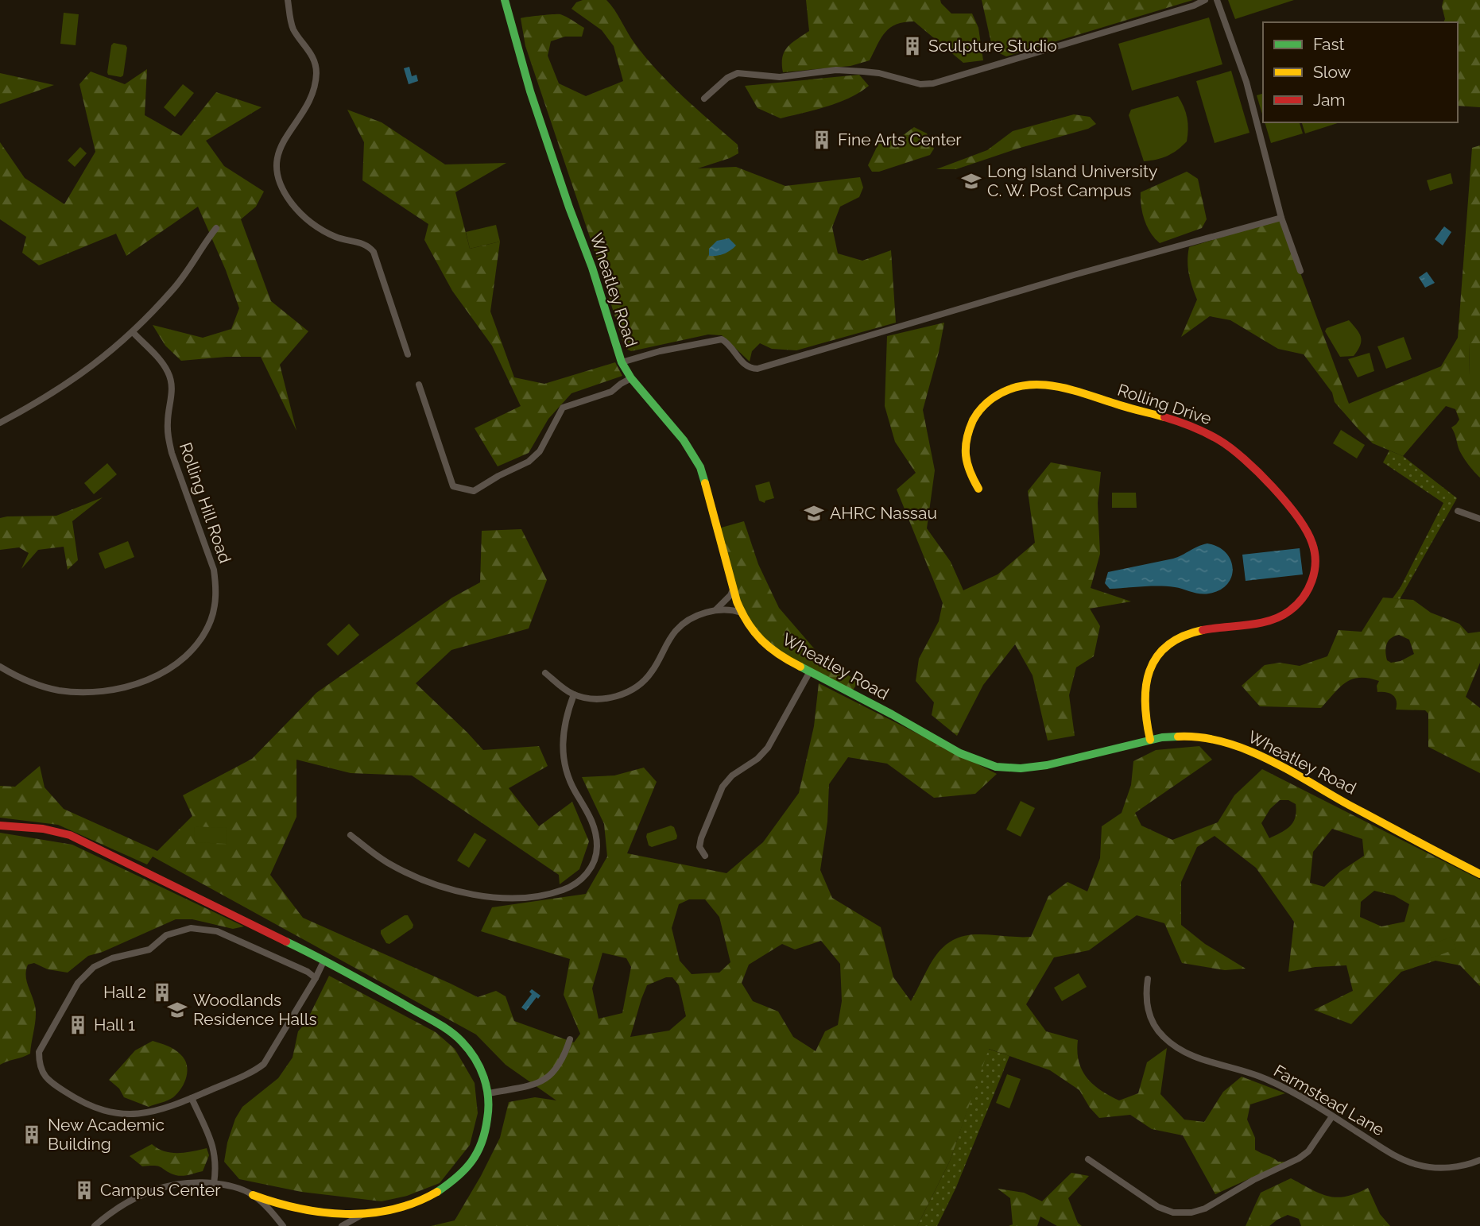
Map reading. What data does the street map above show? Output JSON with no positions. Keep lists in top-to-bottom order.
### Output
{
  "streets": {
    "street": [
      "Wheatley Road",
      "Rolling Drive",
      "Rolling Hill Road",
      "Farmstead Lane"
    ]
  },
  "crossings": [
    ["Wheatley Road", "Rolling Drive"]
  ],
  "places": {
    "building": [
      "Sculpture Studio",
      "Fine Arts Center",
      "Hall 2",
      "Hall 1",
      "New Academic Building",
      "Campus Center"
    ],
    "school or university": ["Long Island University C. W. Post Campus", "AHRC Nassau", "Woodlands Residence Halls"]
  },
  "legend": ["Fast", "Slow", "Jam"]
}
